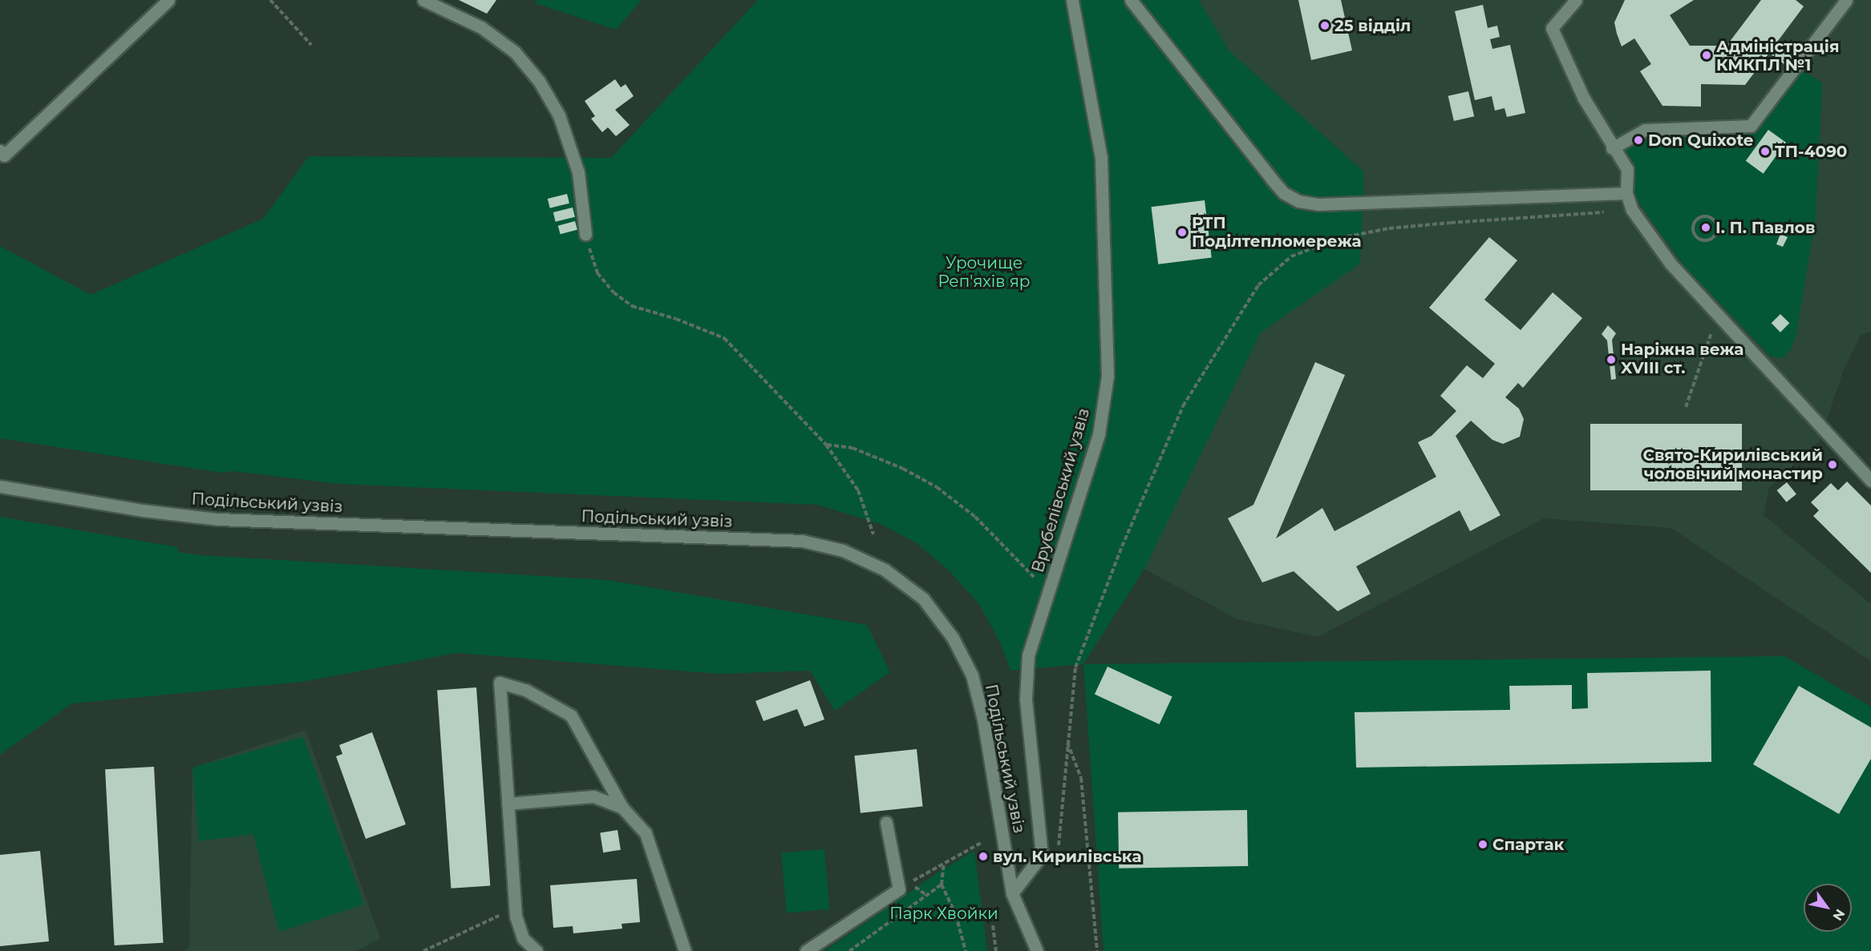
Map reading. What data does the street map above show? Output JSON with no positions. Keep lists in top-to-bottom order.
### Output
{
  "streets": {
    "street": ["Врубелівський узвіз", "Подільський узвіз"]
  },
  "crossings": [
    ["Врубелівський узвіз", "Подільський узвіз"]
  ],
  "parks": ["Урочище Реп'яхів яр", "Парк Хвойки"],
  "places": [
    "25 відділ",
    "Адміністрація КМКПЛ №1",
    "Don Quixote",
    "ТП-4090",
    "І. П. Павлов",
    "РТП Поділтепломережа",
    "Наріжна вежа XVIII ст.",
    "Свято-Кирилівський чоловічий монастир",
    "Спартак",
    "вул. Кирилівська"
  ],
  "north": "bottom right"
}
